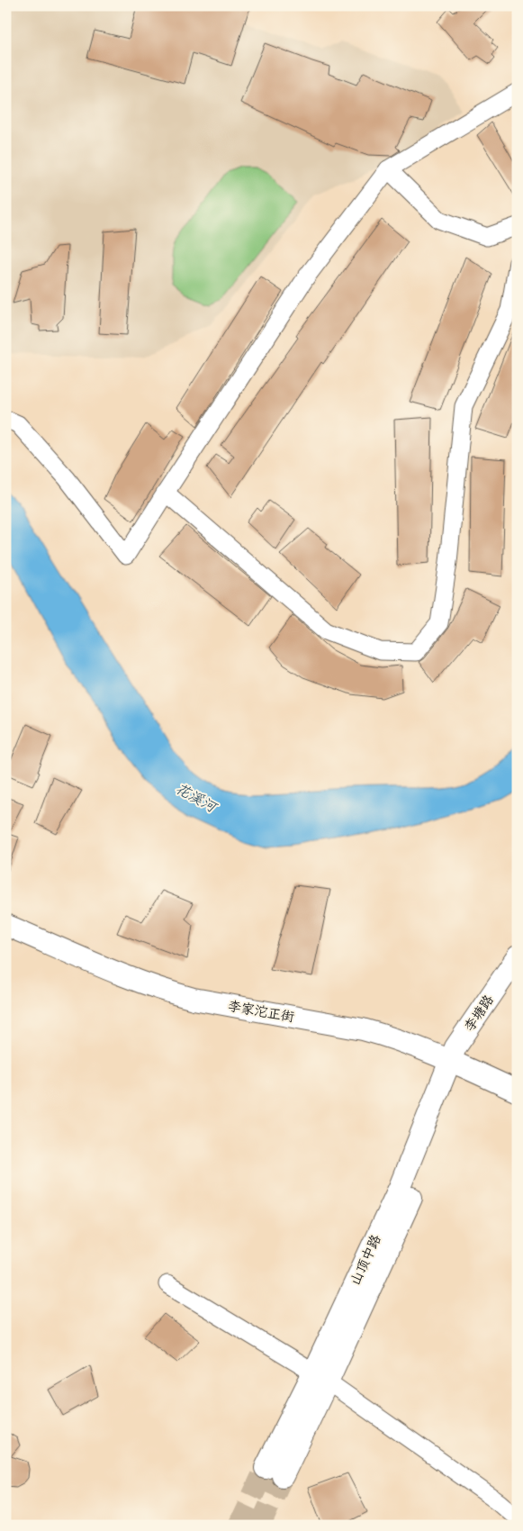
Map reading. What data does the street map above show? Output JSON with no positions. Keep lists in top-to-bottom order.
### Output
{
  "streets": {
    "main road": ["李家沱正街", "李塘路", "山顶中路"]
  },
  "crossings": [
    ["李家沱正街", "李塘路"],
    ["李家沱正街", "山顶中路"],
    ["李塘路", "山顶中路"]
  ],
  "water": ["花溪河"]
}
